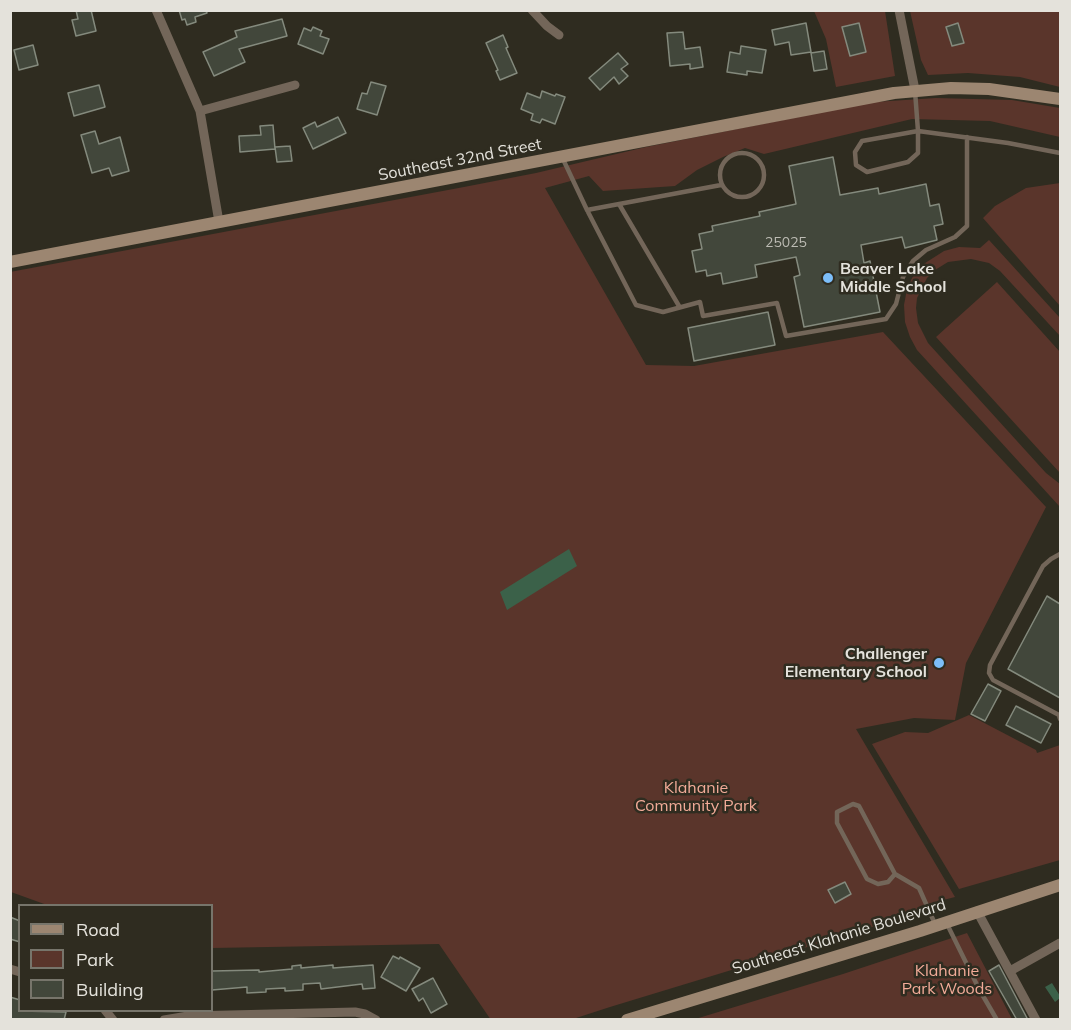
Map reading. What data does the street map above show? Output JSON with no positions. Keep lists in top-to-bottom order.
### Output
{
  "streets": {
    "street": ["Southeast 32nd Street", "Southeast Klahanie Boulevard"]
  },
  "parks": ["Klahanie Community Park", "Klahanie Park Woods"],
  "places": ["Beaver Lake Middle School", "Challenger Elementary School"],
  "house_numbers": ["25025"],
  "legend": ["Road", "Park", "Building"]
}
